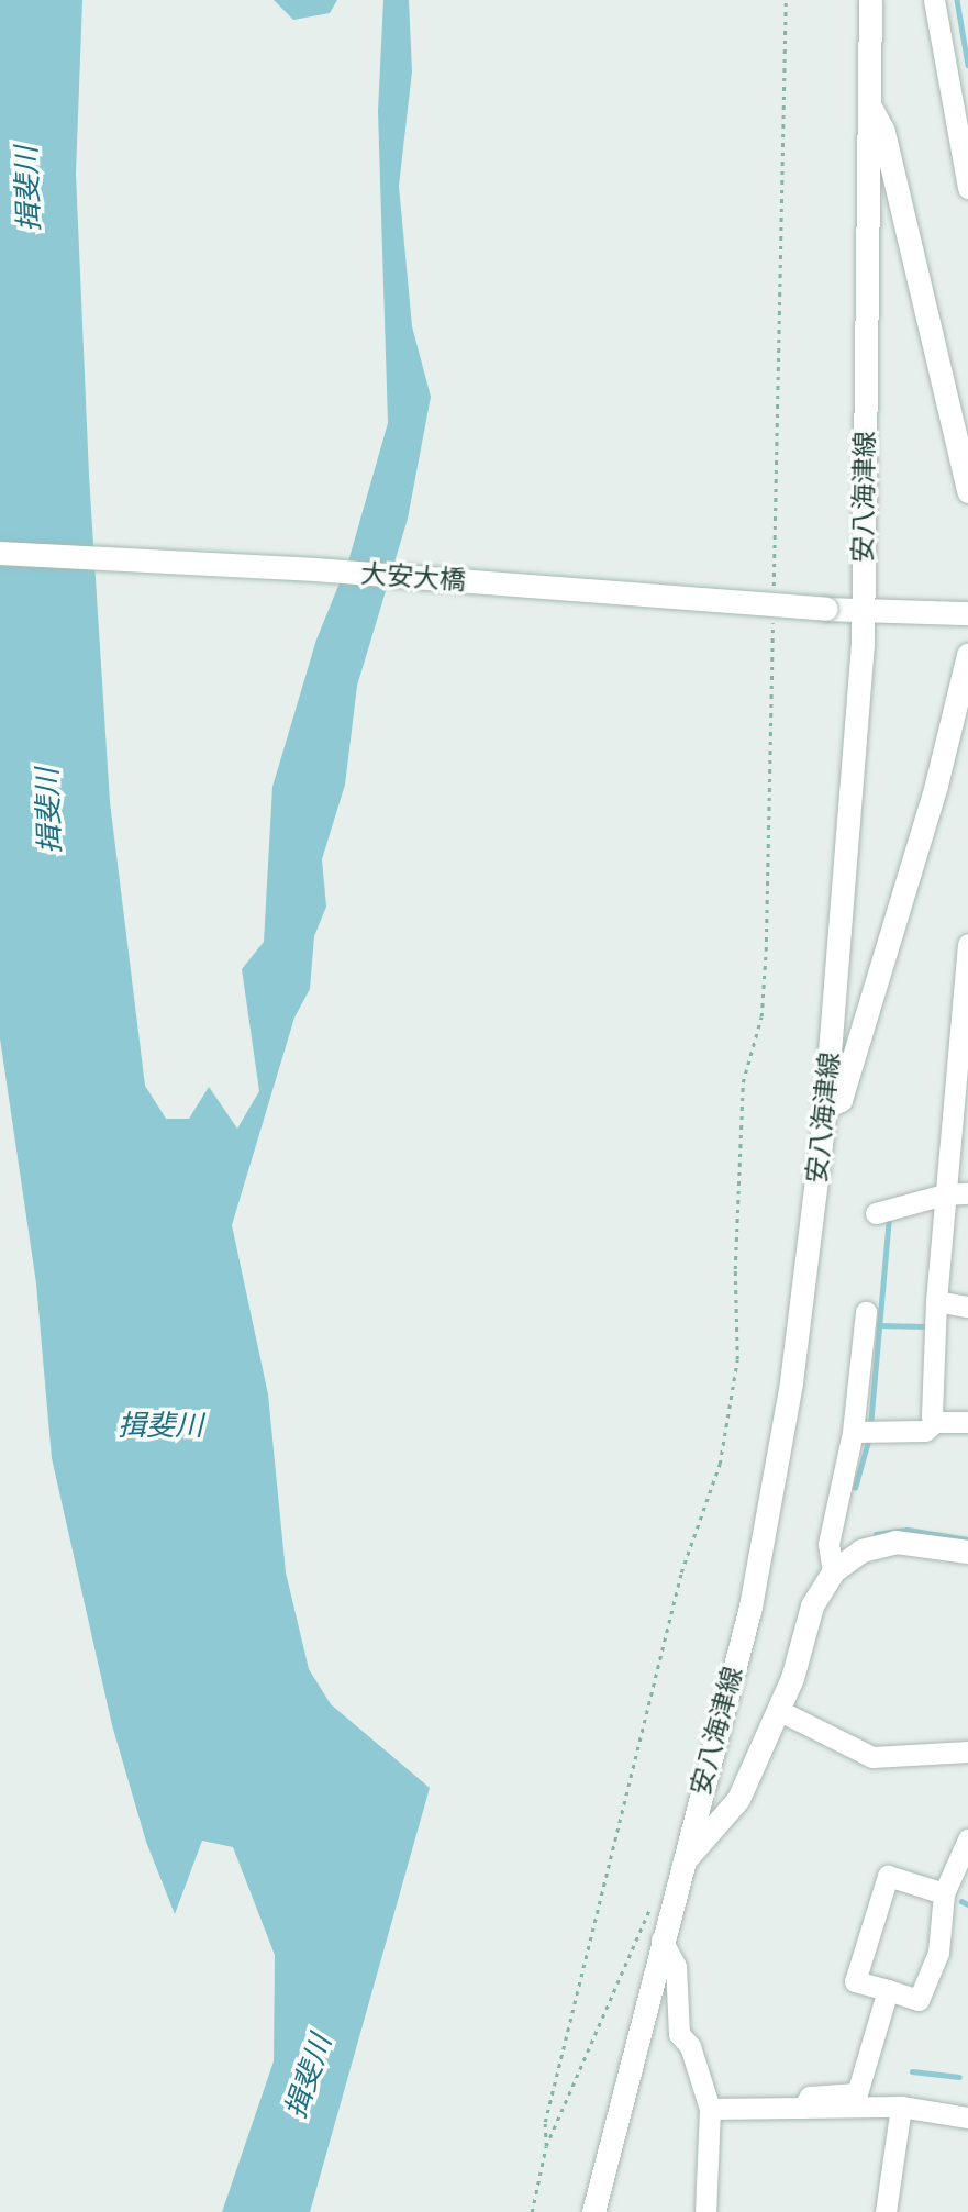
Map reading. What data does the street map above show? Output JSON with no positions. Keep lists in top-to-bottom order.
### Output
{
  "streets": {
    "main road": ["安八海津線", "大安大橋"]
  },
  "crossings": [
    ["安八海津線", "大安大橋"]
  ],
  "water": ["揖斐川"]
}
